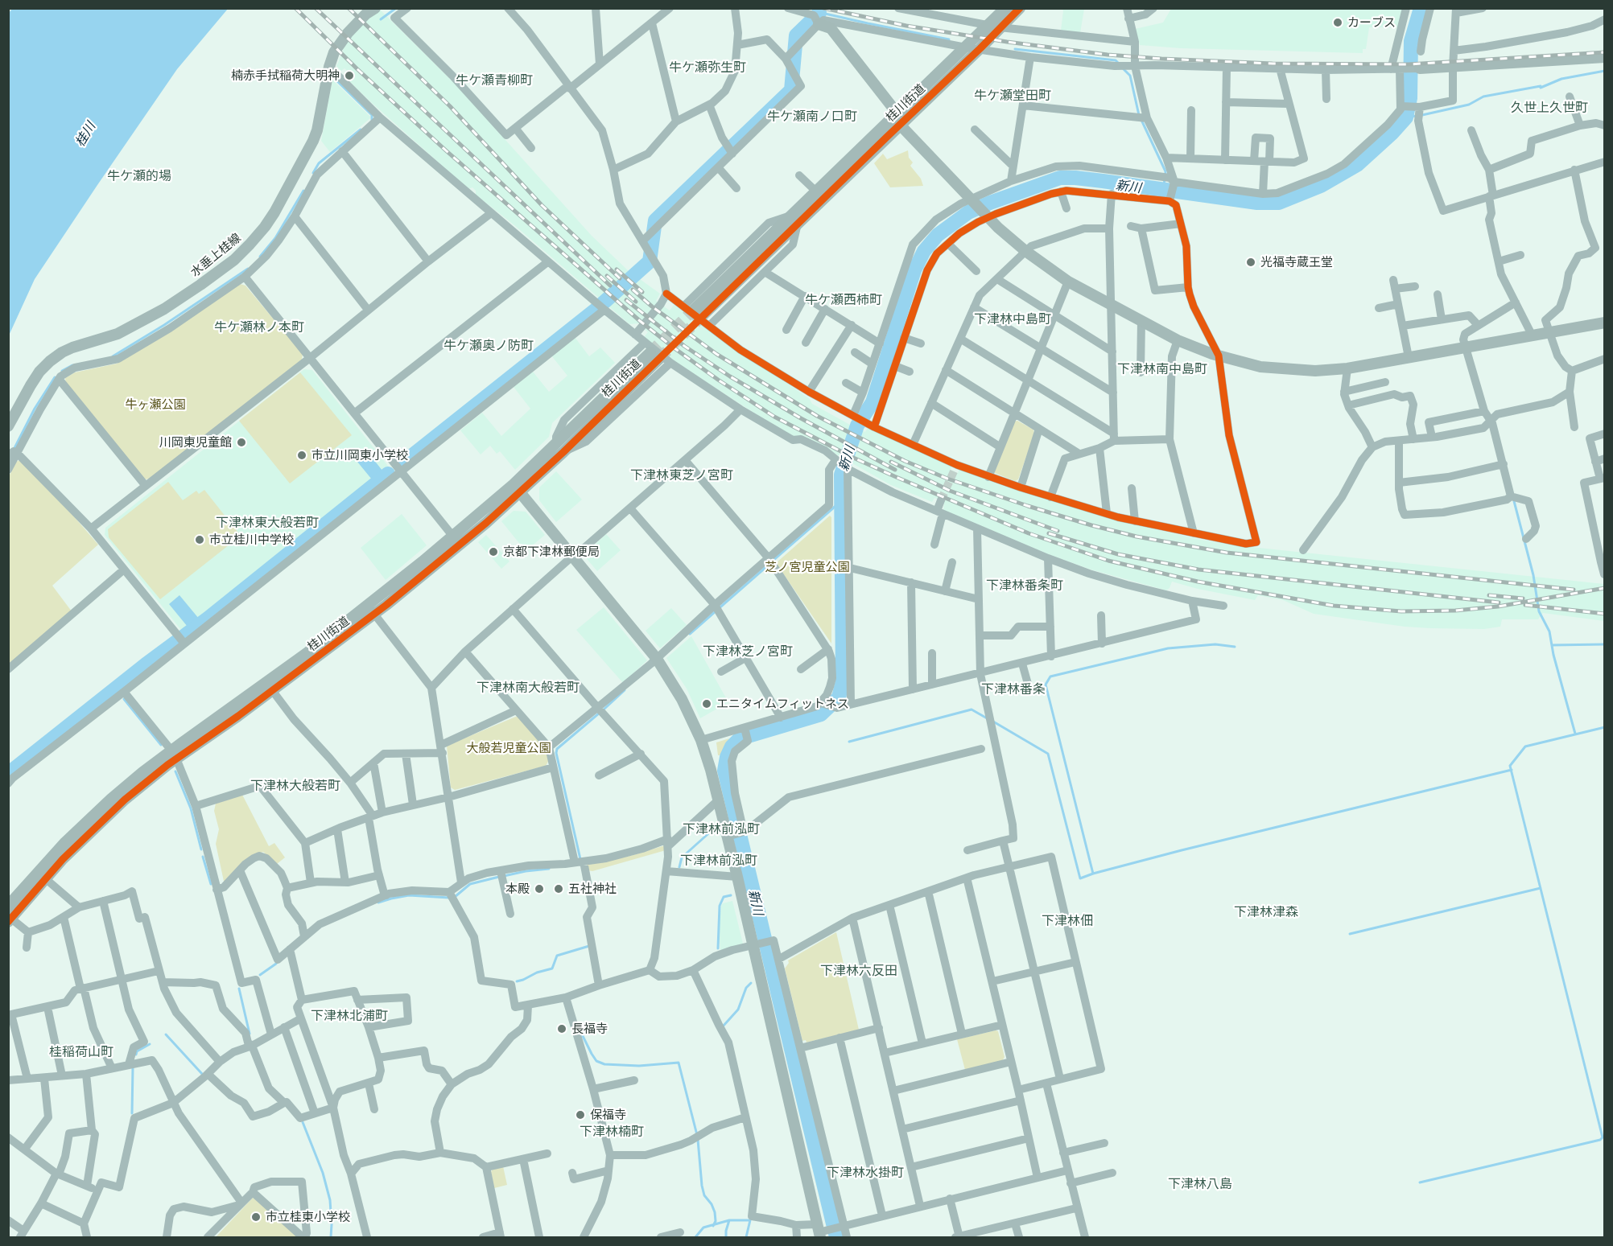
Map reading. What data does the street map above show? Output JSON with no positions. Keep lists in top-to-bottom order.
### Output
{
  "streets": {
    "street": ["桂川街道", "水垂上桂線"]
  },
  "districts": [
    "牛ケ瀬弥生町",
    "牛ケ瀬青柳町",
    "牛ケ瀬堂田町",
    "久世上久世町",
    "牛ケ瀬南ノ口町",
    "牛ケ瀬的場",
    "牛ケ瀬西柿町",
    "下津林中島町",
    "牛ケ瀬林ノ本町",
    "牛ケ瀬奥ノ防町",
    "下津林南中島町",
    "下津林東芝ノ宮町",
    "下津林東大般若町",
    "下津林番条町",
    "下津林芝ノ宮町",
    "下津林南大般若町",
    "下津林番条",
    "下津林大般若町",
    "下津林前泓町",
    "下津林前泓町",
    "下津林津森",
    "下津林佃",
    "下津林六反田",
    "下津林北浦町",
    "桂稲荷山町",
    "下津林楠町",
    "下津林水掛町",
    "下津林八島"
  ],
  "water": ["桂川", "新川"],
  "parks": ["牛ヶ瀬公園", "芝ノ宮児童公園", "大般若児童公園"],
  "places": [
    "カーブス",
    "楠赤手拭稲荷大明神",
    "光福寺蔵王堂",
    "川岡東児童館",
    "市立川岡東小学校",
    "市立桂川中学校",
    "京都下津林郵便局",
    "エニタイムフィットネス",
    "本殿",
    "五社神社",
    "長福寺",
    "保福寺",
    "市立桂東小学校"
  ]
}
